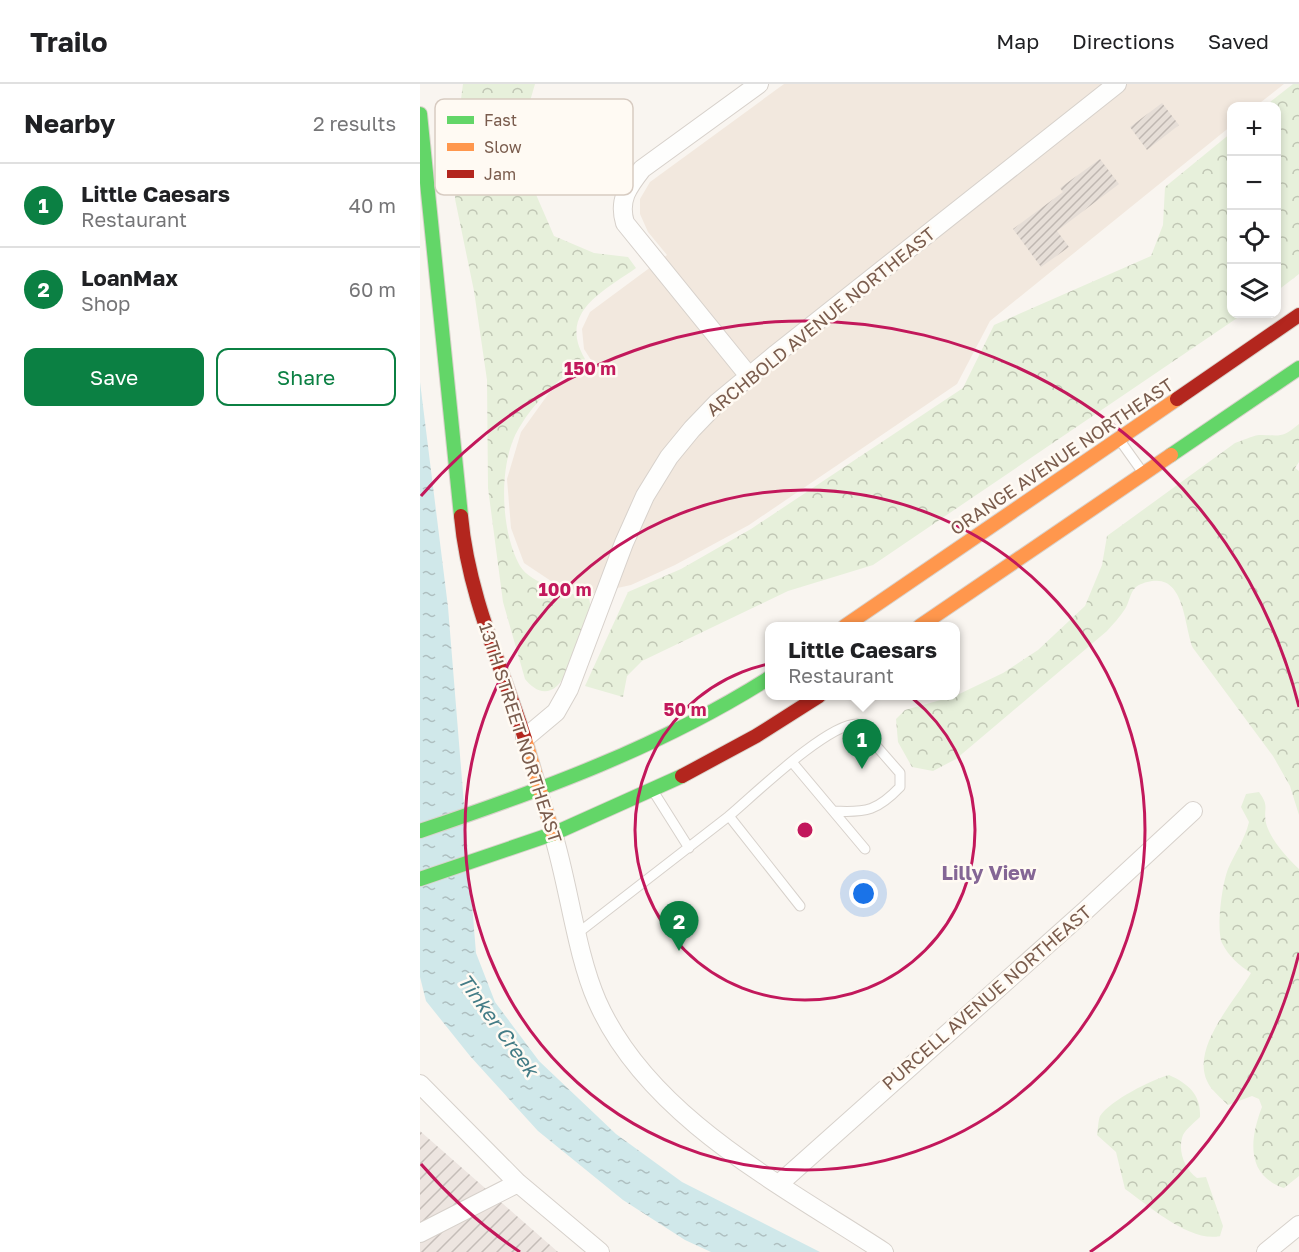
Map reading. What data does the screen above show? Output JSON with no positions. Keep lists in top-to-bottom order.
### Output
{
  "streets": {
    "main road": ["ORANGE AVENUE NORTHEAST", "13TH STREET NORTHEAST"],
    "street": ["ARCHBOLD AVENUE NORTHEAST", "PURCELL AVENUE NORTHEAST"]
  },
  "crossings": [
    ["ARCHBOLD AVENUE NORTHEAST", "13TH STREET NORTHEAST"],
    ["13TH STREET NORTHEAST", "PURCELL AVENUE NORTHEAST"]
  ],
  "districts": ["Lilly View"],
  "water": ["Tinker Creek"],
  "legend": ["Fast", "Slow", "Jam"],
  "page": {
    "header": "Trailo",
    "nav": ["Map", "Directions", "Saved"],
    "heading": ["Nearby", "2 results"],
    "map_buttons": ["+", "−"],
    "list": [
      {
        "mark": "1",
        "name": "Little Caesars",
        "note": "Restaurant",
        "value": "40 m"
      },
      {
        "mark": "2",
        "name": "LoanMax",
        "note": "Shop",
        "value": "60 m"
      }
    ],
    "buttons": ["Save", "Share"],
    "popup": ["Little Caesars", "Restaurant"],
    "pins": ["1", "2"]
  },
  "rings": ["150 m", "100 m", "50 m"]
}
